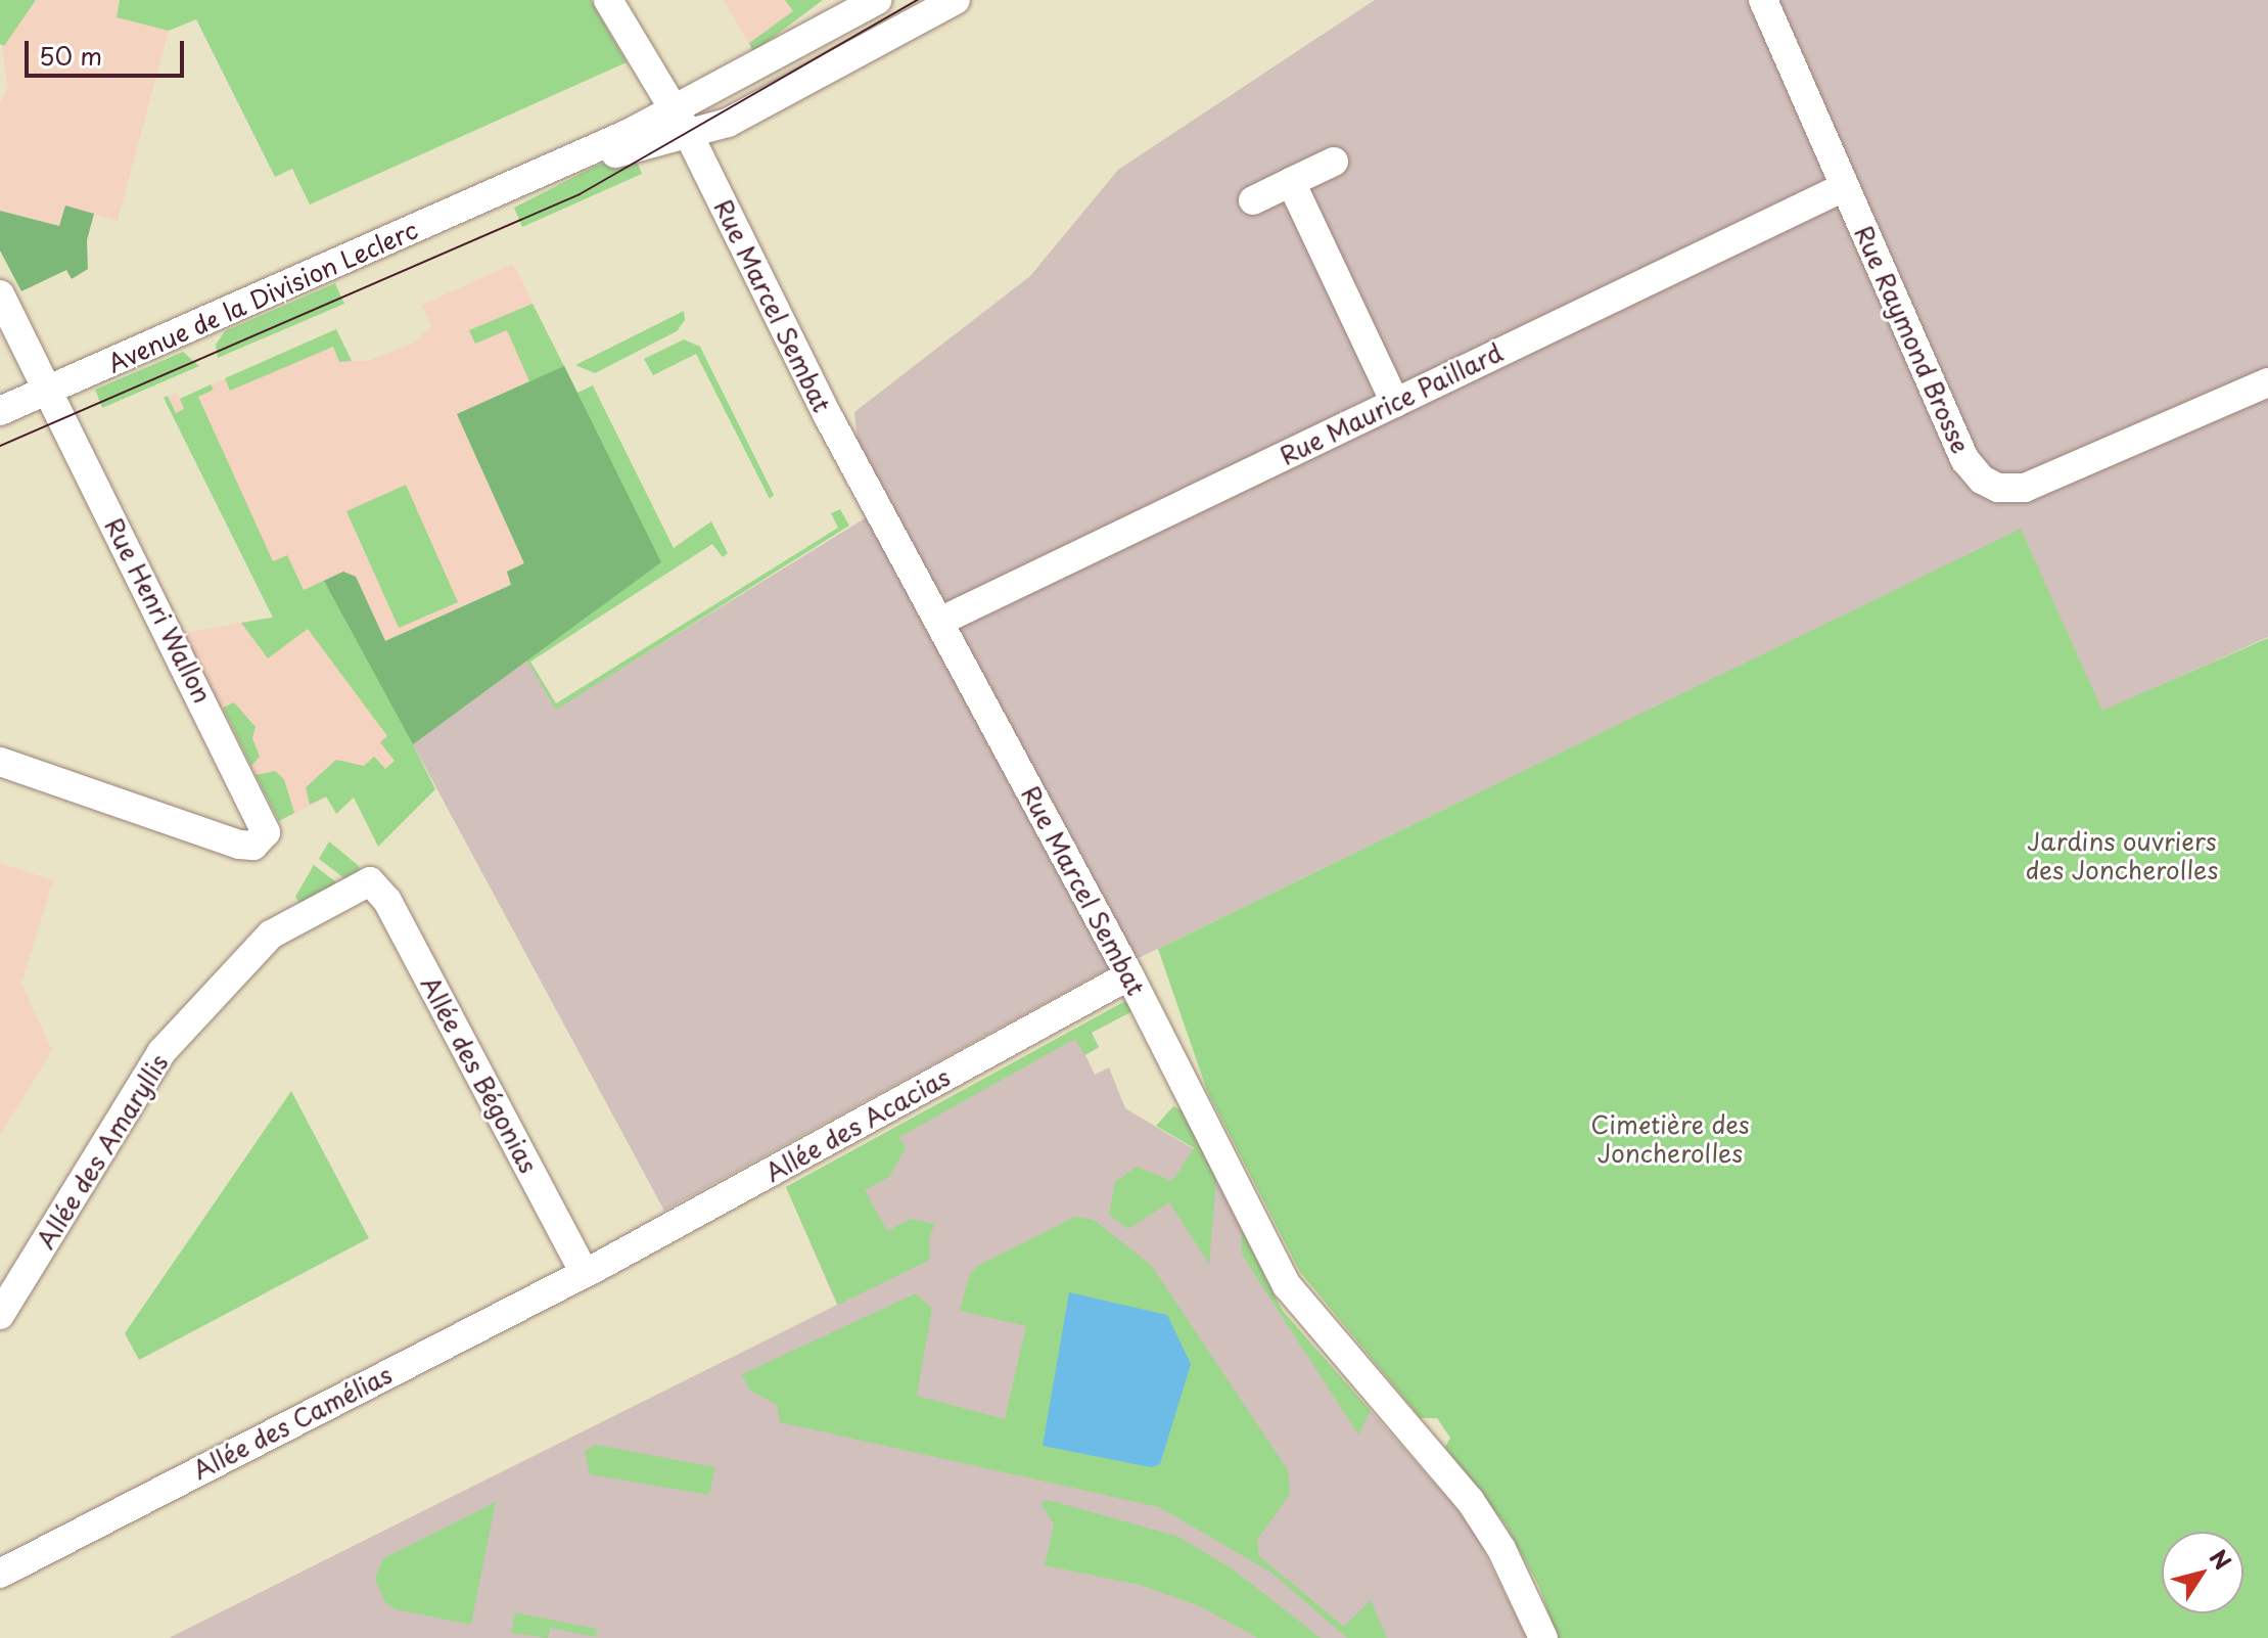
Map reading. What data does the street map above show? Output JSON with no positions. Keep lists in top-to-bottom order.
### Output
{
  "streets": {
    "street": [
      "Avenue de la Division Leclerc",
      "Rue Marcel Sembat",
      "Rue Raymond Brosse",
      "Rue Maurice Paillard",
      "Rue Henri Wallon",
      "Allée des Bégonias",
      "Allée des Acacias",
      "Allée des Amaryllis",
      "Allée des Camélias"
    ]
  },
  "crossings": [
    ["Avenue de la Division Leclerc", "Rue Marcel Sembat"],
    ["Avenue de la Division Leclerc", "Rue Henri Wallon"],
    ["Rue Marcel Sembat", "Rue Maurice Paillard"],
    ["Rue Marcel Sembat", "Allée des Acacias"],
    ["Rue Raymond Brosse", "Rue Maurice Paillard"],
    ["Allée des Bégonias", "Allée des Acacias"],
    ["Allée des Bégonias", "Allée des Amaryllis"],
    ["Allée des Bégonias", "Allée des Camélias"],
    ["Allée des Acacias", "Allée des Camélias"]
  ],
  "parks": ["Jardins ouvriers des Joncherolles", "Cimetière des Joncherolles"],
  "scale_bar": "50 m",
  "north": "top right"
}
